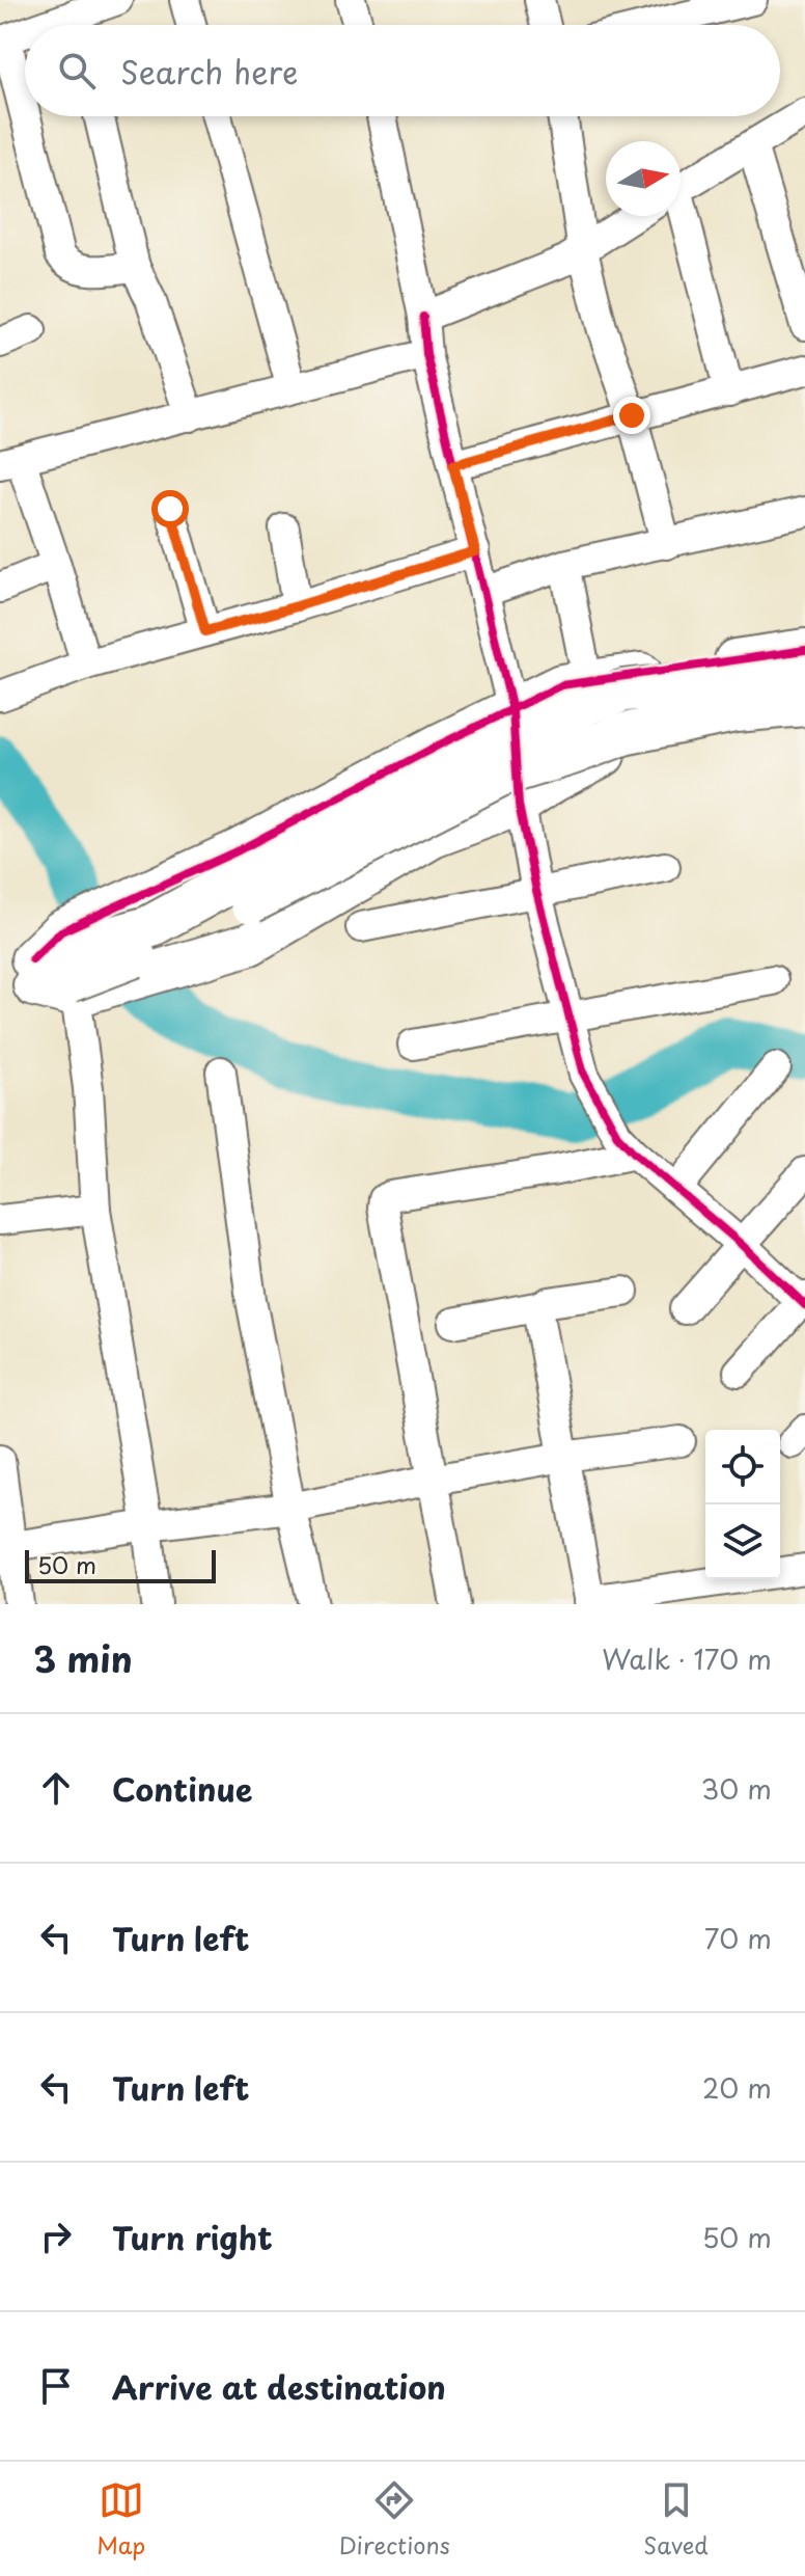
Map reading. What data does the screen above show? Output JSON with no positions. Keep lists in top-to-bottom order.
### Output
{
  "scale_bar": "50 m",
  "north": "right",
  "page": {
    "search": "Search here",
    "scale": "50 m",
    "heading": ["3 min", "Walk · 170 m"],
    "list": [
      ["Continue", "30 m"],
      ["Turn left", "70 m"],
      ["Turn left", "20 m"],
      ["Turn right", "50 m"],
      "Arrive at destination"
    ],
    "nav": ["Map", "Directions", "Saved"]
  }
}
